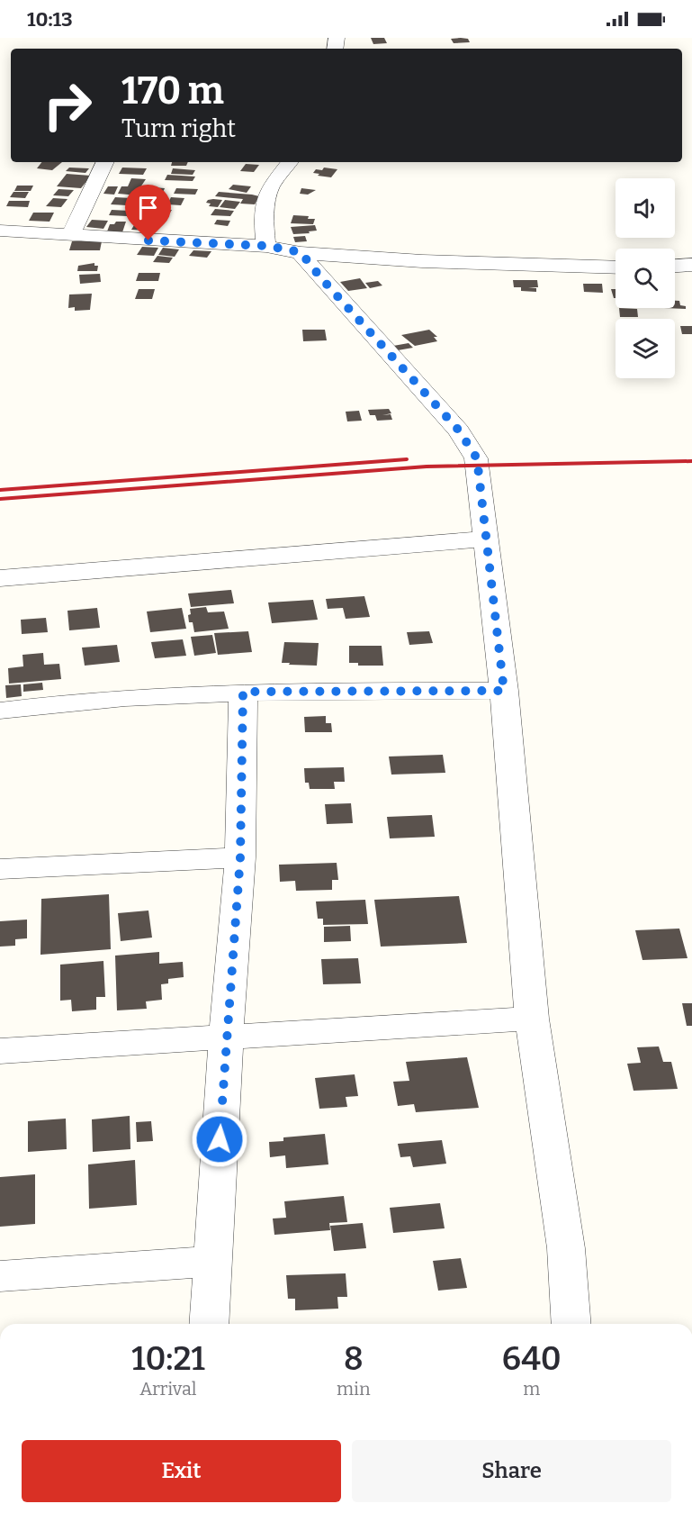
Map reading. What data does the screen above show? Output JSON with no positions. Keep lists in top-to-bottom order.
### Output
{
  "page": {
    "status": "10:13",
    "turn": ["170 m", "Turn right"],
    "eta": [
      "10:21",
      "Arrival",
      "8",
      "min",
      "640",
      "m"
    ],
    "buttons": ["Exit", "Share"]
  }
}
